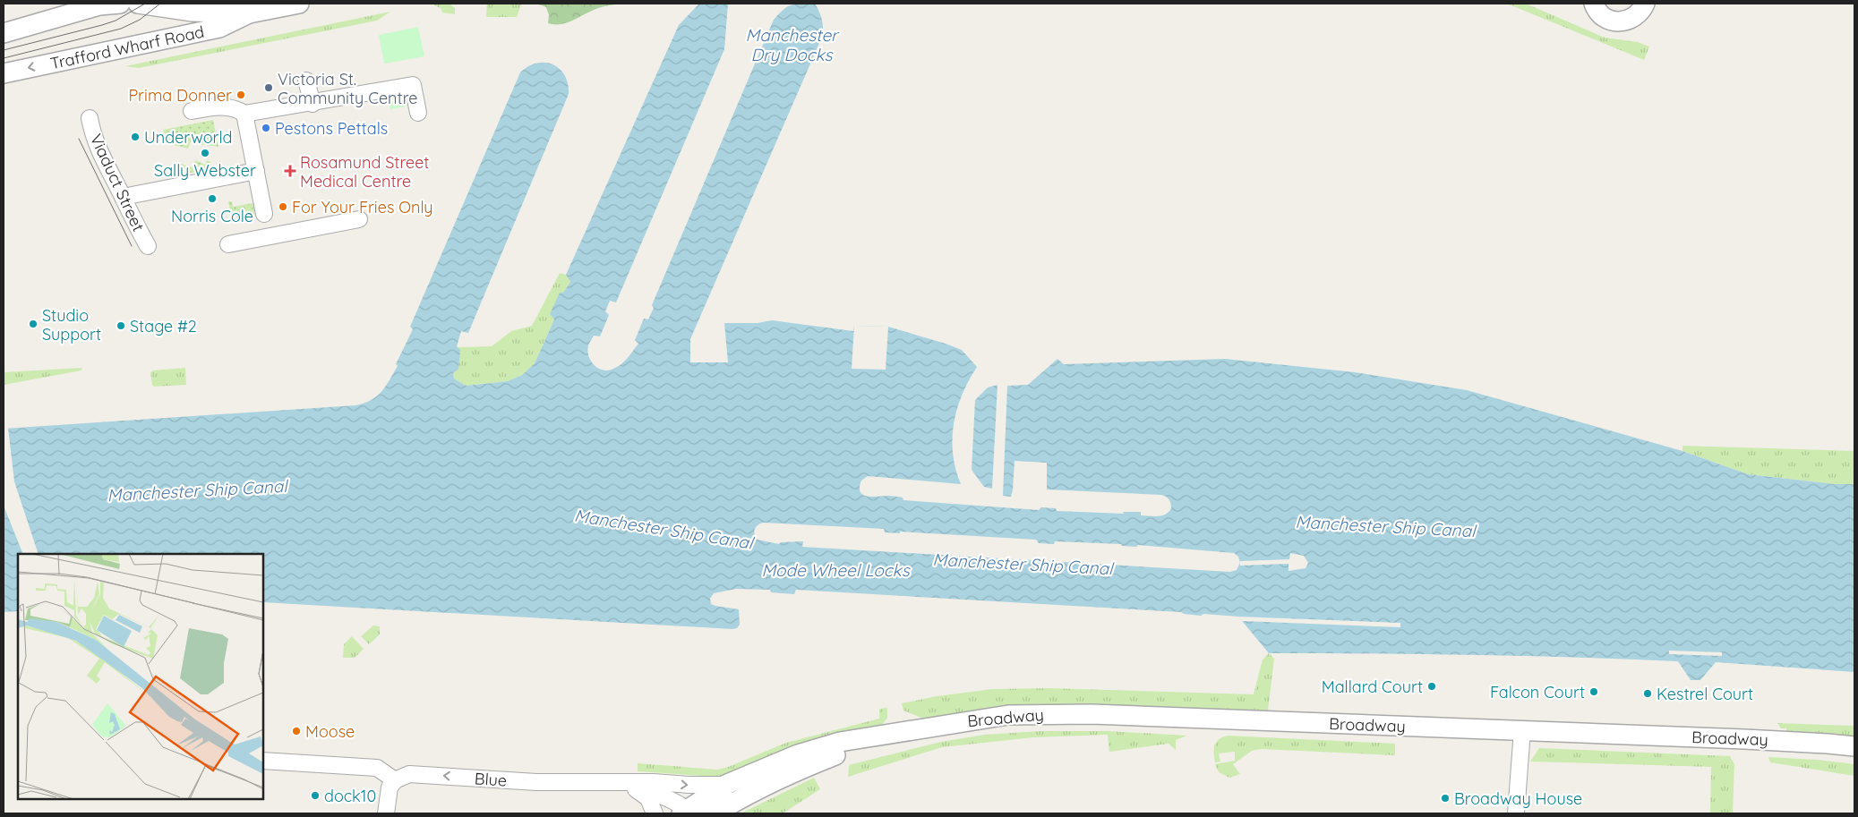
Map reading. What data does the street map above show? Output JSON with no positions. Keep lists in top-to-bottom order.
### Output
{
  "streets": {
    "street": [
      "Trafford Wharf Road",
      "Viaduct Street",
      "Broadway",
      "Blue"
    ]
  },
  "crossings": [
    ["Broadway", "Blue"]
  ],
  "water": ["Manchester Dry Docks", "Manchester Ship Canal", "Mode Wheel Locks"],
  "places": {
    "other": [
      "Victoria St. Community Centre",
      "Prima Donner",
      "Pestons Pettals",
      "Underworld",
      "Sally Webster",
      "Norris Cole",
      "For Your Fries Only",
      "Studio Support",
      "Stage #2",
      "Mallard Court",
      "Falcon Court",
      "Kestrel Court",
      "Moose",
      "dock10",
      "Broadway House"
    ],
    "health": ["Rosamund Street Medical Centre"]
  }
}
